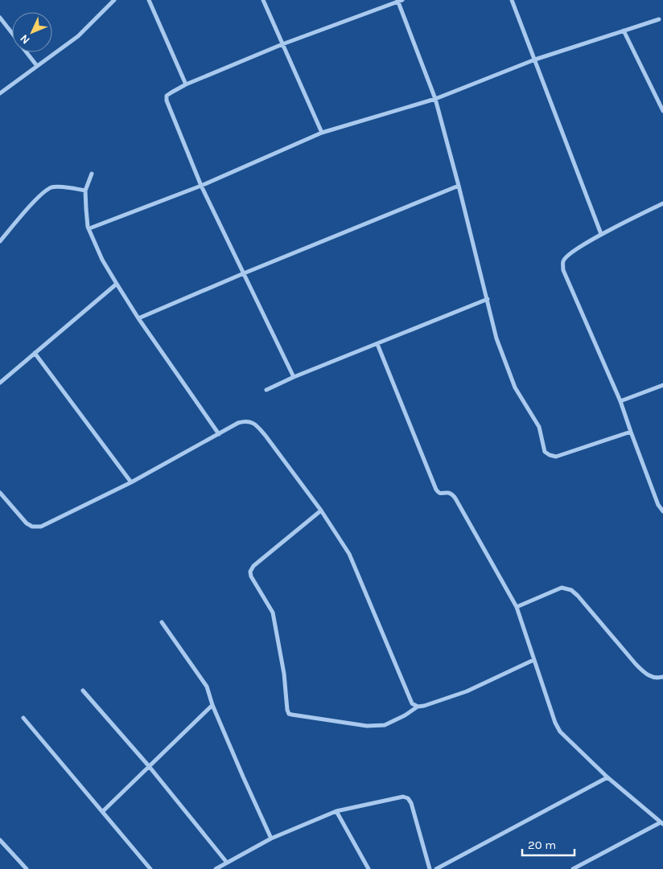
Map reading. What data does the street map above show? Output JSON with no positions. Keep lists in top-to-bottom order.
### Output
{
  "scale_bar": "20 m",
  "north": "bottom left"
}
